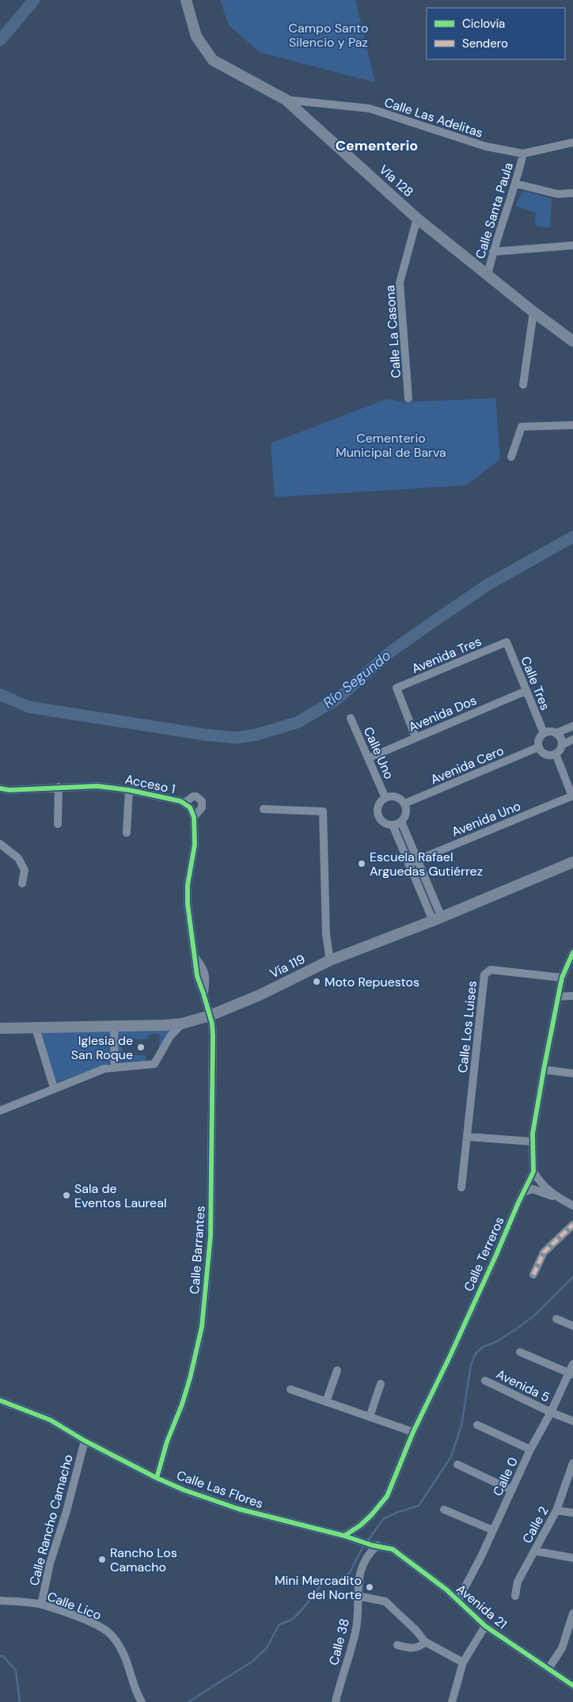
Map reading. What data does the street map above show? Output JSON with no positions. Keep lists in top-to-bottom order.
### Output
{
  "streets": {
    "main road": ["Vía 128", "Vía 119"],
    "street": [
      "Calle Las Adelitas",
      "Calle Santa Paula",
      "Calle La Casona",
      "Avenida Tres",
      "Calle Tres",
      "Avenida Dos",
      "Calle Uno",
      "Avenida Cero",
      "Acceso 1",
      "Avenida Uno",
      "Calle Los Luises",
      "Calle Barrantes",
      "Calle Terreros",
      "Avenida 5",
      "Calle 0",
      "Calle Las Flores",
      "Calle Rancho Camacho",
      "Calle 2",
      "Calle Lico",
      "Avenida 21",
      "Calle 38"
    ]
  },
  "crossings": [
    ["Calle Las Adelitas", "Vía 128"],
    ["Calle Las Adelitas", "Calle Santa Paula"],
    ["Vía 128", "Calle Santa Paula"],
    ["Vía 128", "Calle La Casona"],
    ["Avenida Tres", "Calle Tres"],
    ["Avenida Tres", "Avenida Dos"],
    ["Calle Tres", "Avenida Dos"],
    ["Calle Tres", "Avenida Cero"],
    ["Avenida Dos", "Calle Uno"],
    ["Calle Uno", "Avenida Cero"],
    ["Vía 119", "Calle Barrantes"],
    ["Calle Los Luises", "Calle Terreros"],
    ["Calle Barrantes", "Calle Las Flores"],
    ["Calle Terreros", "Calle Las Flores"],
    ["Avenida 5", "Calle 0"],
    ["Calle 0", "Avenida 21"],
    ["Calle Las Flores", "Calle Rancho Camacho"],
    ["Calle Las Flores", "Avenida 21"],
    ["Calle Las Flores", "Calle 38"],
    ["Calle Rancho Camacho", "Calle Lico"],
    ["Avenida 21", "Calle 38"]
  ],
  "districts": ["Cementerio"],
  "water": ["Río Segundo"],
  "parks": ["Campo Santo Silencio y Paz", "Cementerio Municipal de Barva"],
  "places": [
    "Escuela Rafael Arguedas Gutiérrez",
    "Moto Repuestos",
    "Iglesia de San Roque",
    "Sala de Eventos Laureal",
    "Rancho Los Camacho",
    "Mini Mercadito del Norte"
  ],
  "legend": ["Ciclovía", "Sendero"]
}
